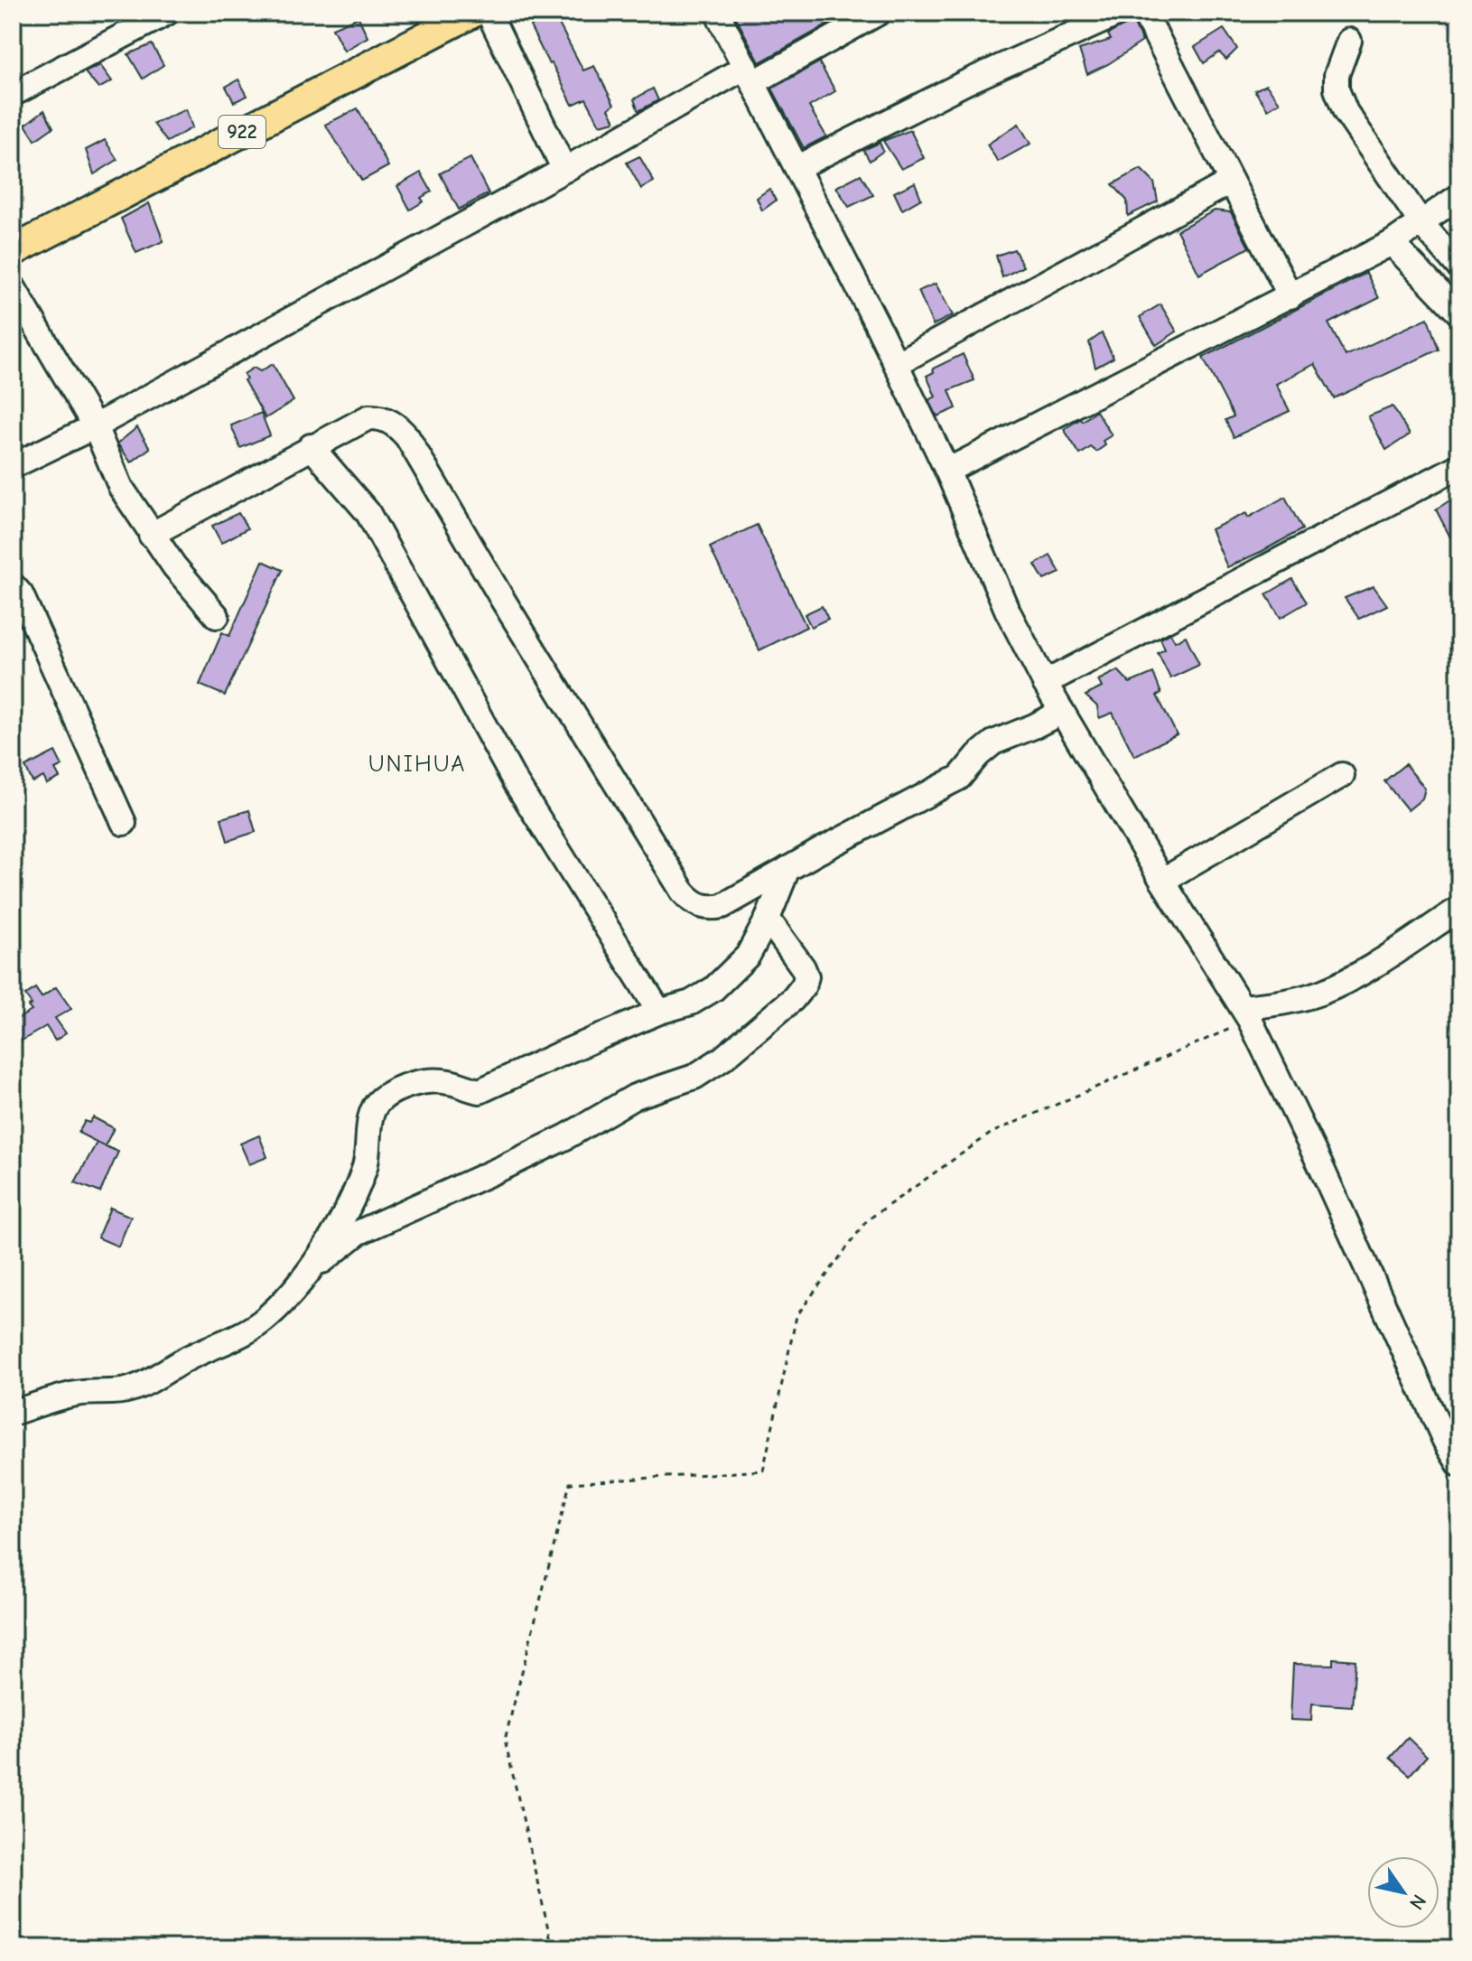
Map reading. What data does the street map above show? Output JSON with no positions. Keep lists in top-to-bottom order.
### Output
{
  "streets": {
    "main road": ["922"]
  },
  "districts": ["UNIHUA"],
  "north": "bottom right"
}
